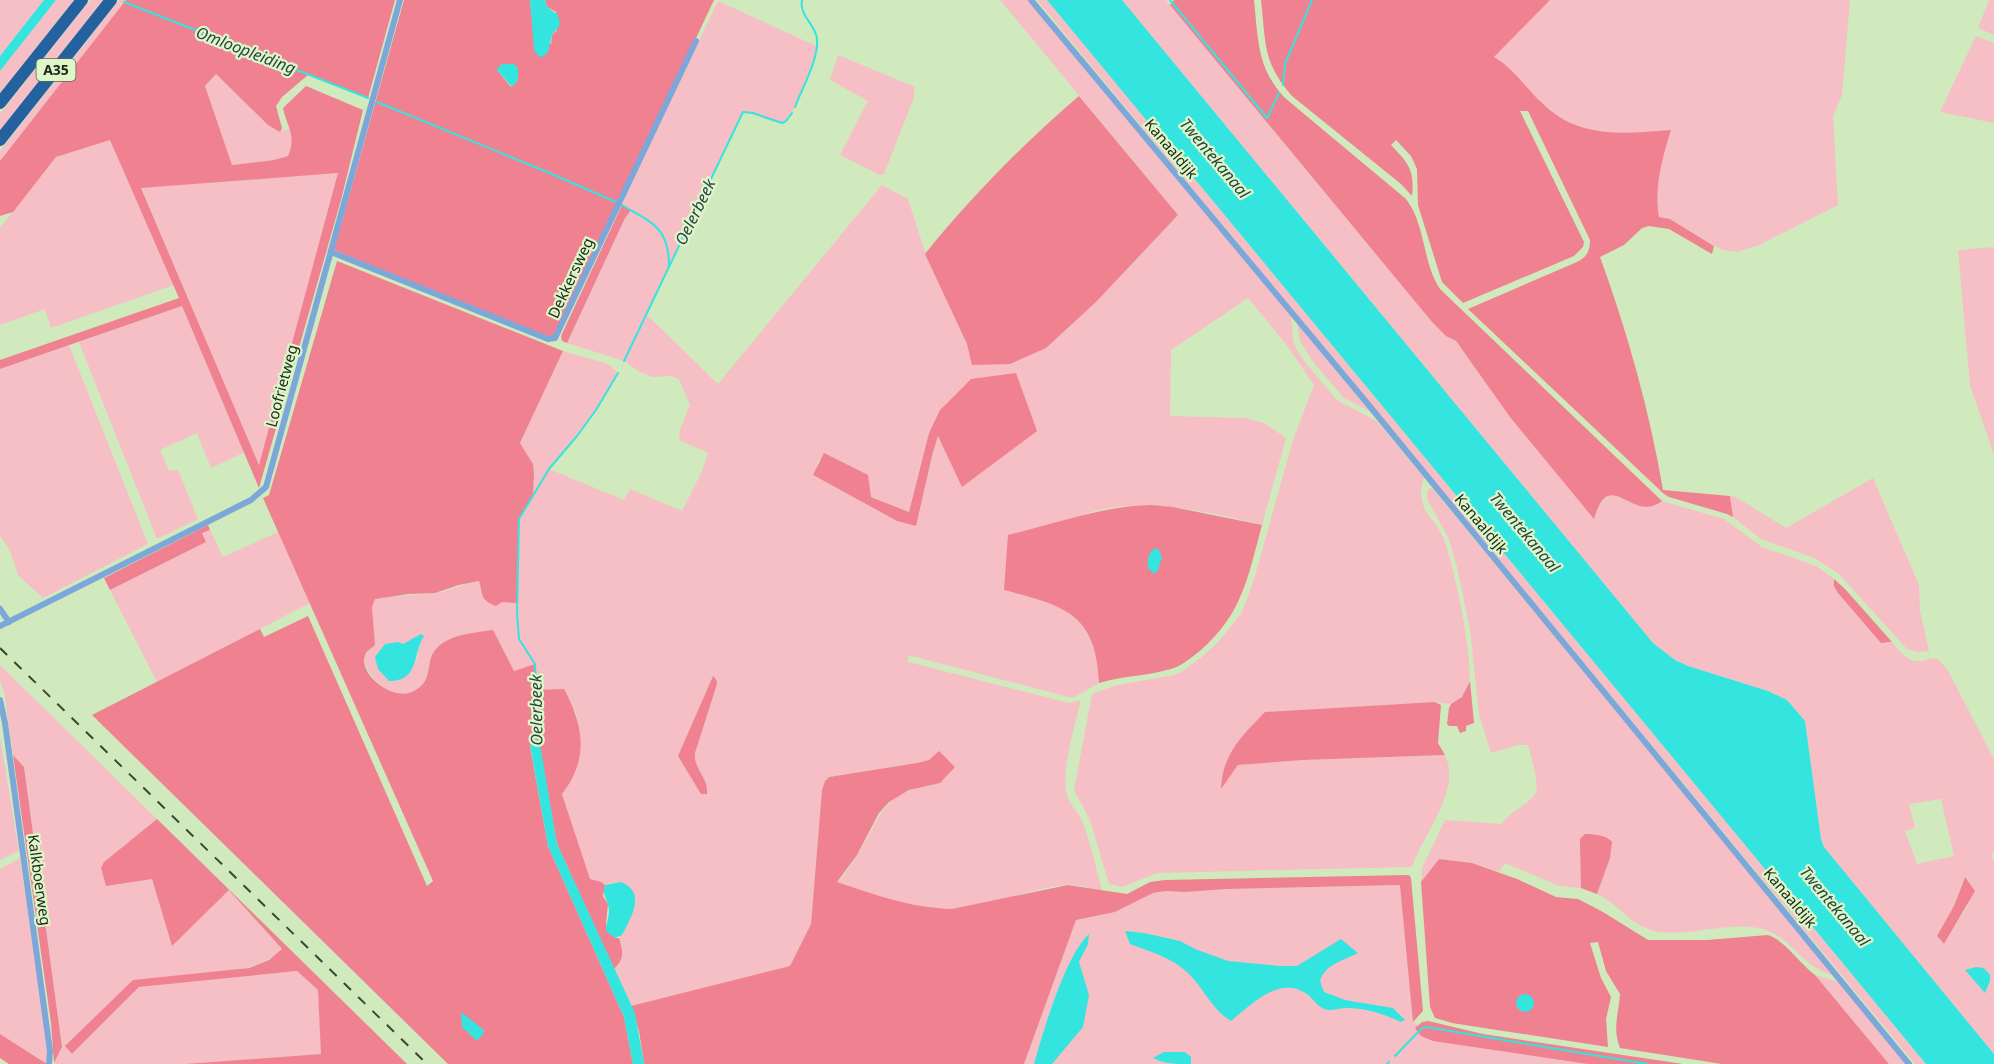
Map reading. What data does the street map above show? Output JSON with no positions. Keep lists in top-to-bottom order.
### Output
{
  "streets": {
    "highway": ["A35"],
    "street": [
      "Kanaaldijk",
      "Dekkersweg",
      "Loofrietweg",
      "Kalkboerweg"
    ]
  },
  "crossings": [
    ["Dekkersweg", "Loofrietweg"]
  ],
  "water": ["Omloopleiding", "Twentekanaal", "Oelerbeek"]
}
